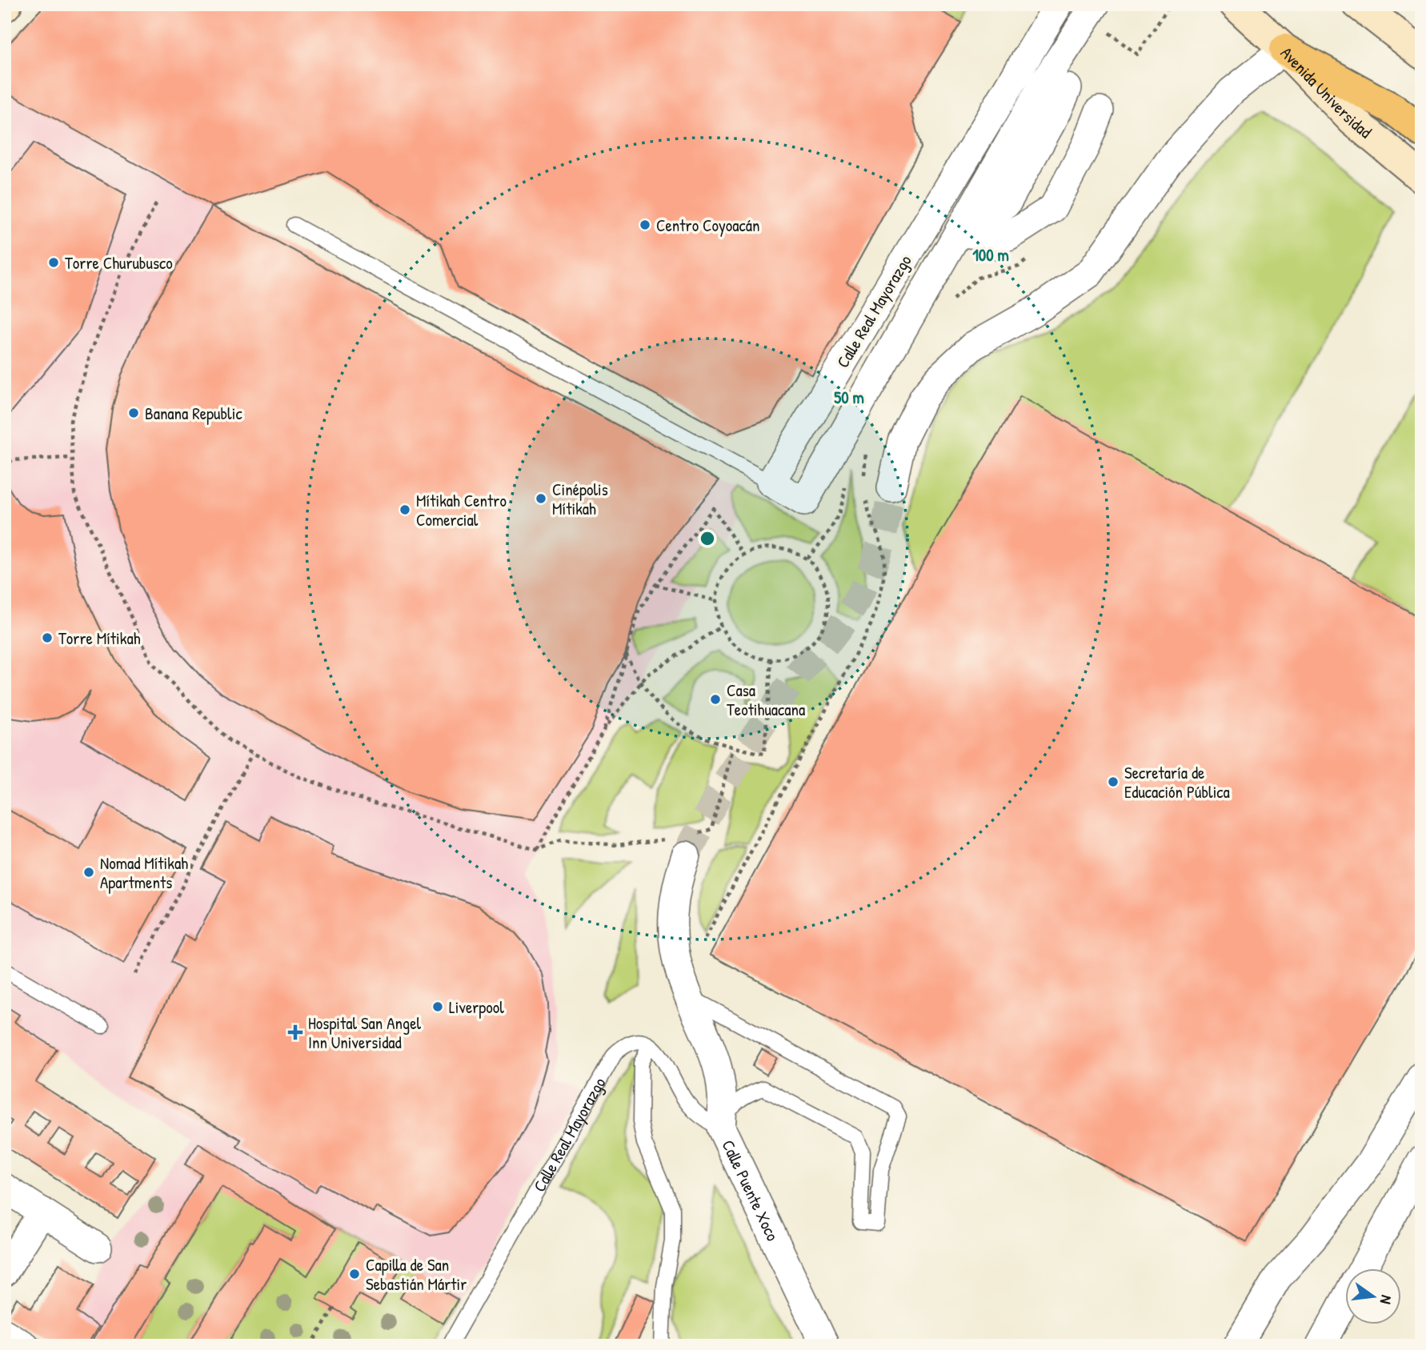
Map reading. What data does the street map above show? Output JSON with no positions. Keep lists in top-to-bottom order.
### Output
{
  "streets": {
    "main road": ["Avenida Universidad"],
    "street": ["Calle Real Mayorazgo", "Calle Puente Xoco"]
  },
  "places": {
    "other": [
      "Centro Coyoacán",
      "Torre Churubusco",
      "Banana Republic",
      "Cinépolis Mítikah",
      "Mítikah Centro Comercial",
      "Torre Mítikah",
      "Casa Teotihuacana",
      "Secretaría de Educación Pública",
      "Nomad Mítikah Apartments",
      "Liverpool",
      "Capilla de San Sebastián Mártir"
    ],
    "health": ["Hospital San Angel Inn Universidad"]
  },
  "north": "right",
  "rings": ["100 m", "50 m"]
}
